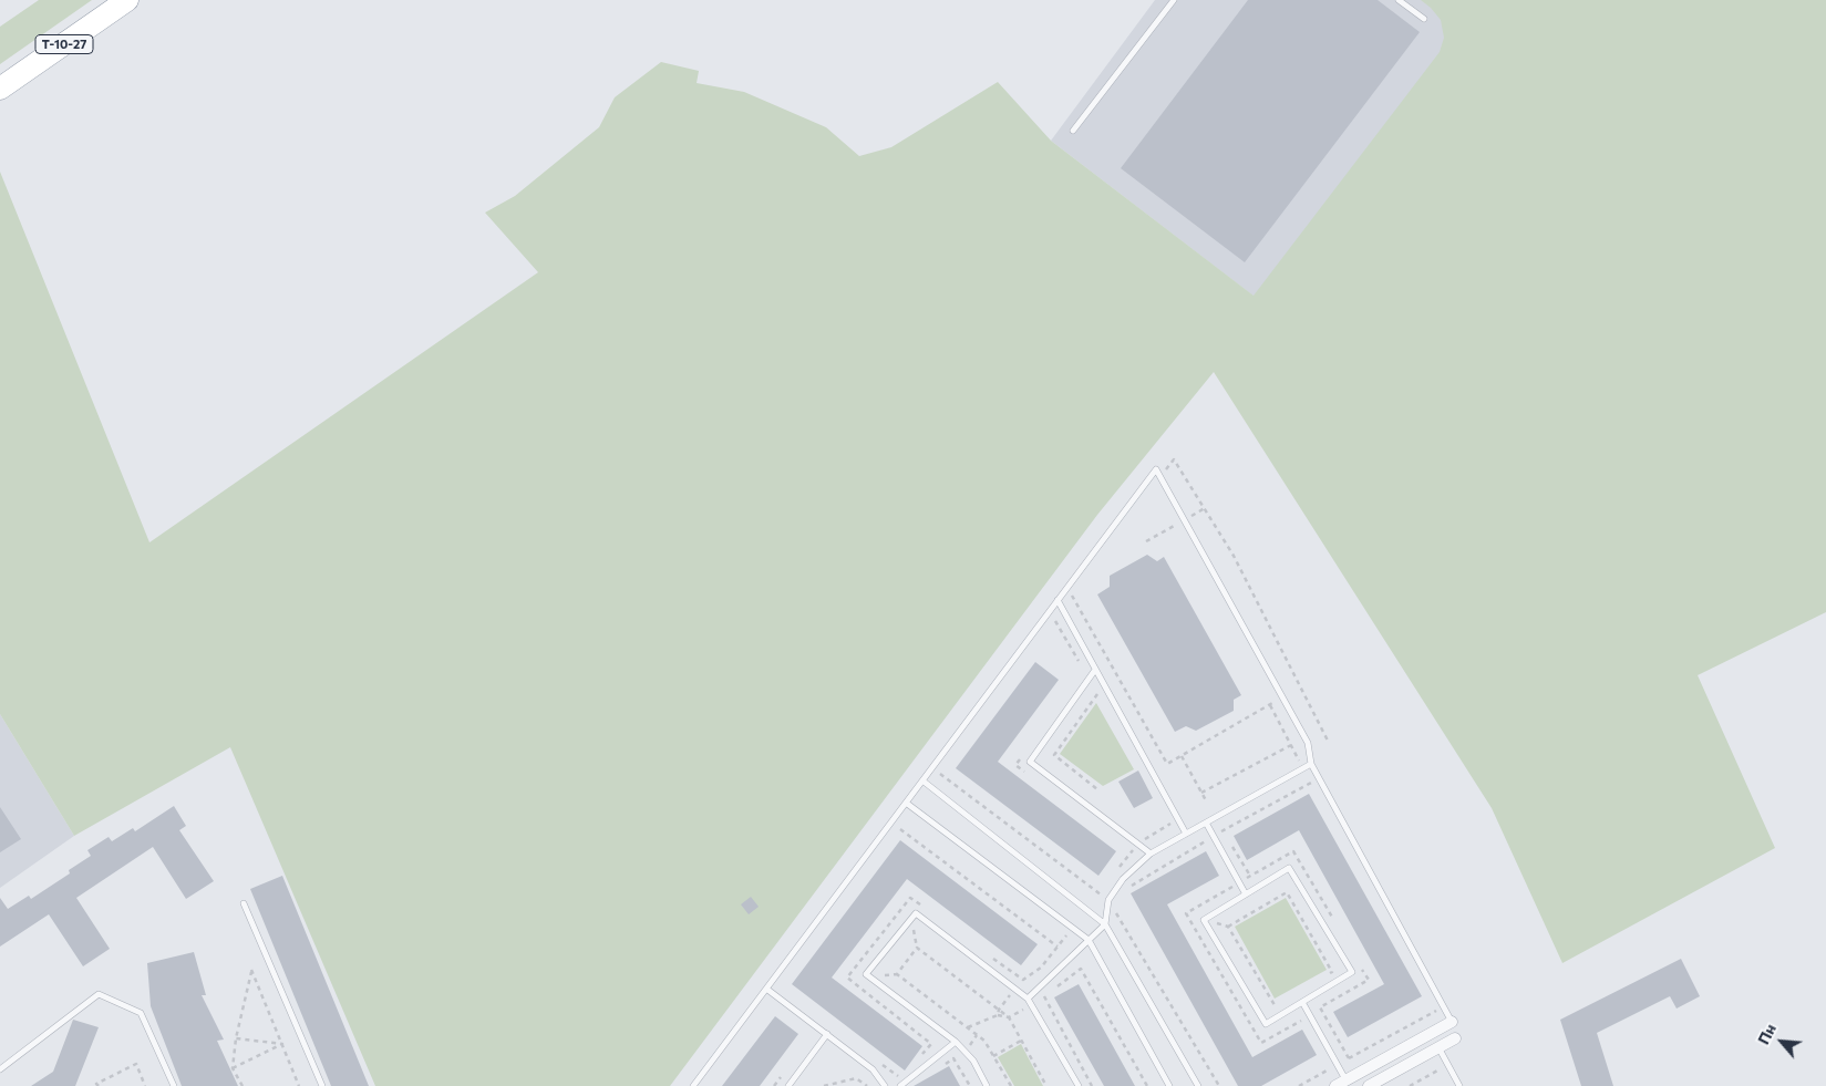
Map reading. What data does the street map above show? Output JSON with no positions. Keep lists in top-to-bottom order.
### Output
{
  "streets": {
    "highway": ["Т-10-27"]
  },
  "north": "top left"
}
